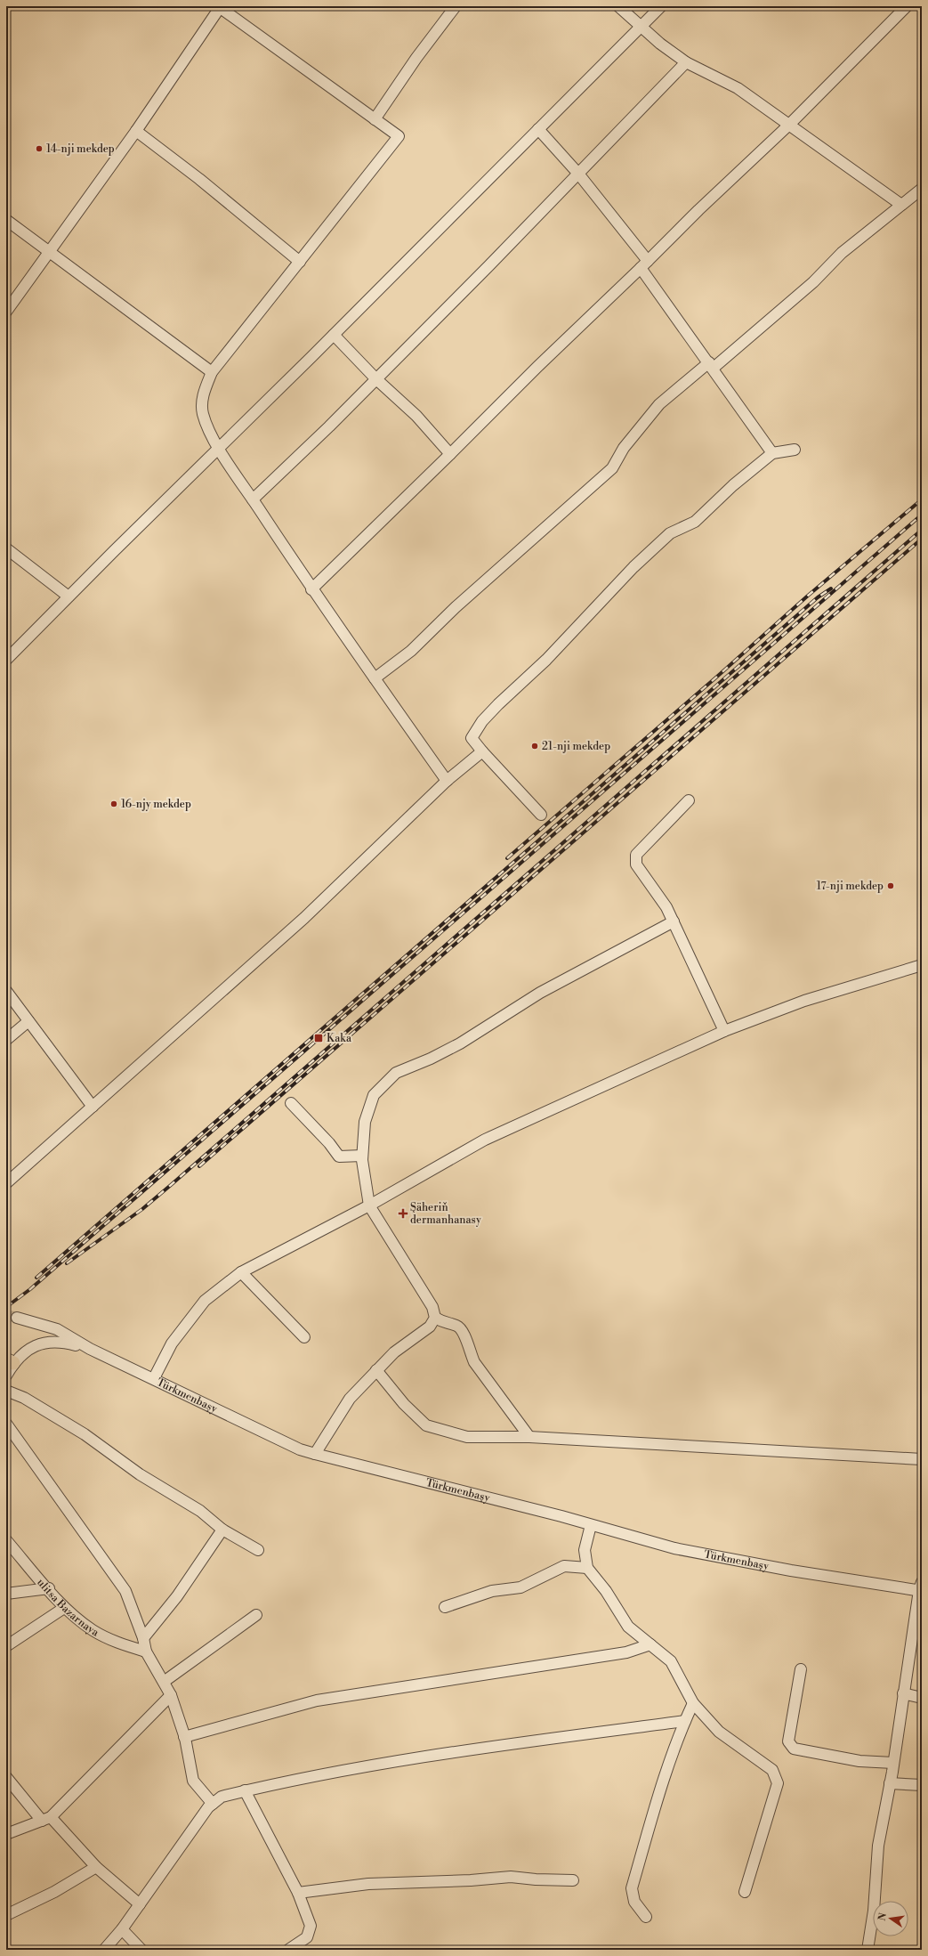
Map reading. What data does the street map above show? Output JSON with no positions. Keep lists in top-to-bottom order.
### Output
{
  "streets": {
    "street": ["Türkmenbaşy", "ulitsa Bazarnaya"]
  },
  "places": {
    "other": [
      "14-nji mekdep",
      "21-nji mekdep",
      "16-njy mekdep",
      "17-nji mekdep"
    ],
    "transit": ["Kaka"],
    "health": ["Şäheriň dermanhanasy"]
  },
  "north": "left"
}
